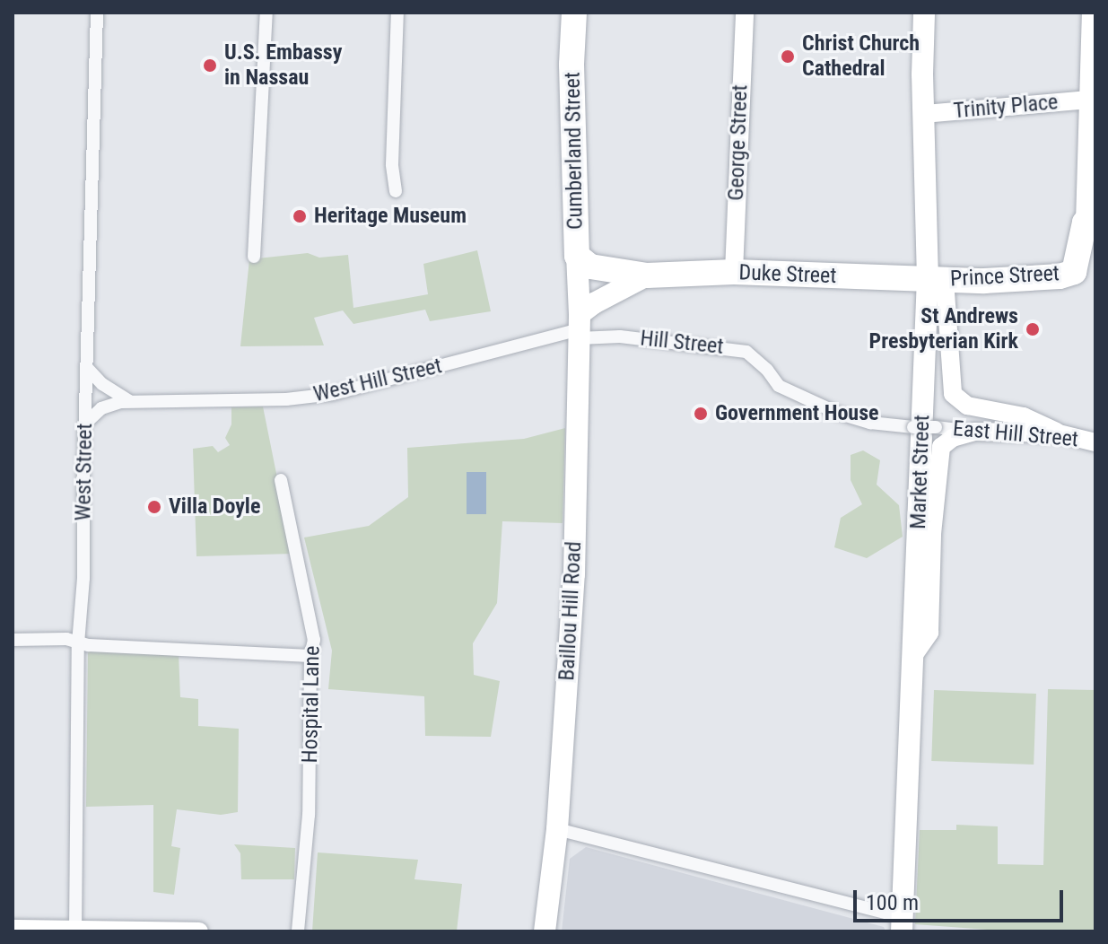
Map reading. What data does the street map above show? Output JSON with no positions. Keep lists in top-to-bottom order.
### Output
{
  "streets": {
    "highway": ["Cumberland Street", "Duke Street", "Prince Street"],
    "main road": [
      "Trinity Place",
      "George Street",
      "East Hill Street",
      "Market Street",
      "Baillou Hill Road"
    ],
    "street": [
      "Hill Street",
      "West Hill Street",
      "West Street",
      "Hospital Lane"
    ]
  },
  "crossings": [
    ["Trinity Place", "Market Street"],
    ["George Street", "Duke Street"],
    ["Cumberland Street", "Duke Street"],
    ["Cumberland Street", "Baillou Hill Road"],
    ["Duke Street", "Prince Street"],
    ["Duke Street", "Hill Street"],
    ["Duke Street", "West Hill Street"],
    ["Duke Street", "Market Street"],
    ["Duke Street", "Baillou Hill Road"],
    ["Prince Street", "Market Street"],
    ["Hill Street", "West Hill Street"],
    ["Hill Street", "East Hill Street"],
    ["Hill Street", "Baillou Hill Road"],
    ["West Hill Street", "West Street"],
    ["West Hill Street", "Baillou Hill Road"]
  ],
  "places": [
    "Christ Church Cathedral",
    "U.S. Embassy in Nassau",
    "Heritage Museum",
    "St Andrews Presbyterian Kirk",
    "Government House",
    "Villa Doyle"
  ],
  "scale_bar": "100 m"
}
